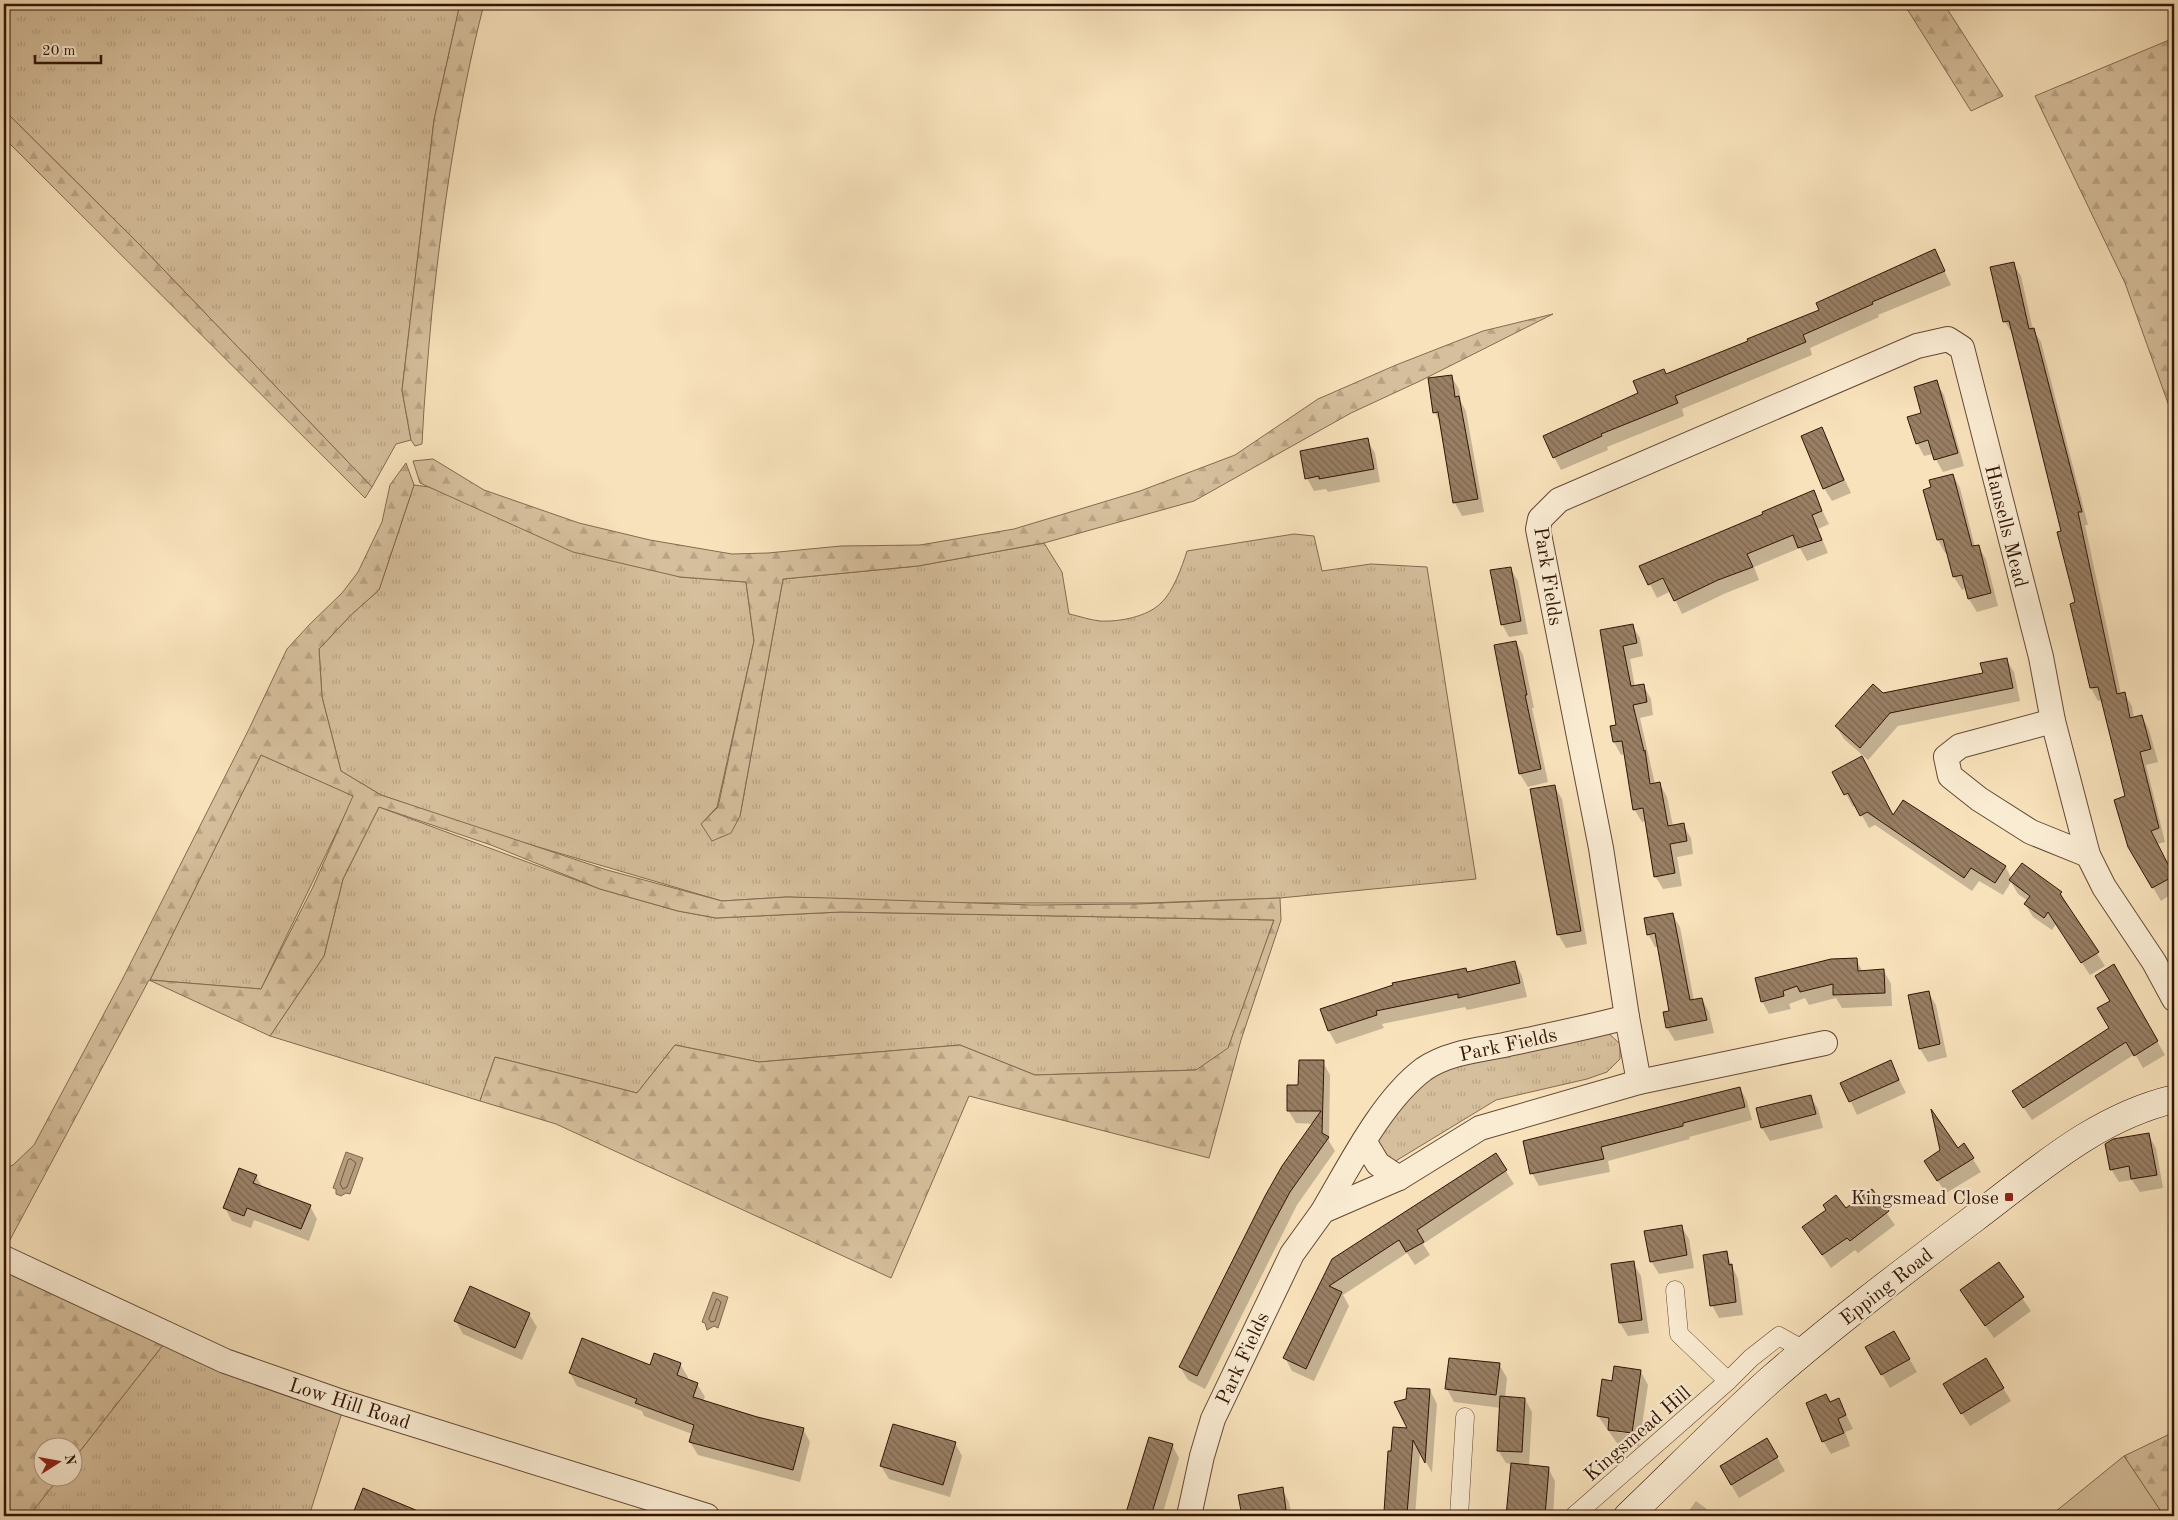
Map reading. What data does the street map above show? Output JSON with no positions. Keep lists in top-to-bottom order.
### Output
{
  "streets": {
    "main road": ["Epping Road"],
    "street": [
      "Hansells Mead",
      "Park Fields",
      "Low Hill Road",
      "Kingsmead Hill"
    ]
  },
  "crossings": [
    ["Hansells Mead", "Park Fields"],
    ["Epping Road", "Kingsmead Hill"]
  ],
  "places": {
    "transit": ["Kingsmead Close"]
  },
  "scale_bar": "20 m",
  "north": "right"
}
